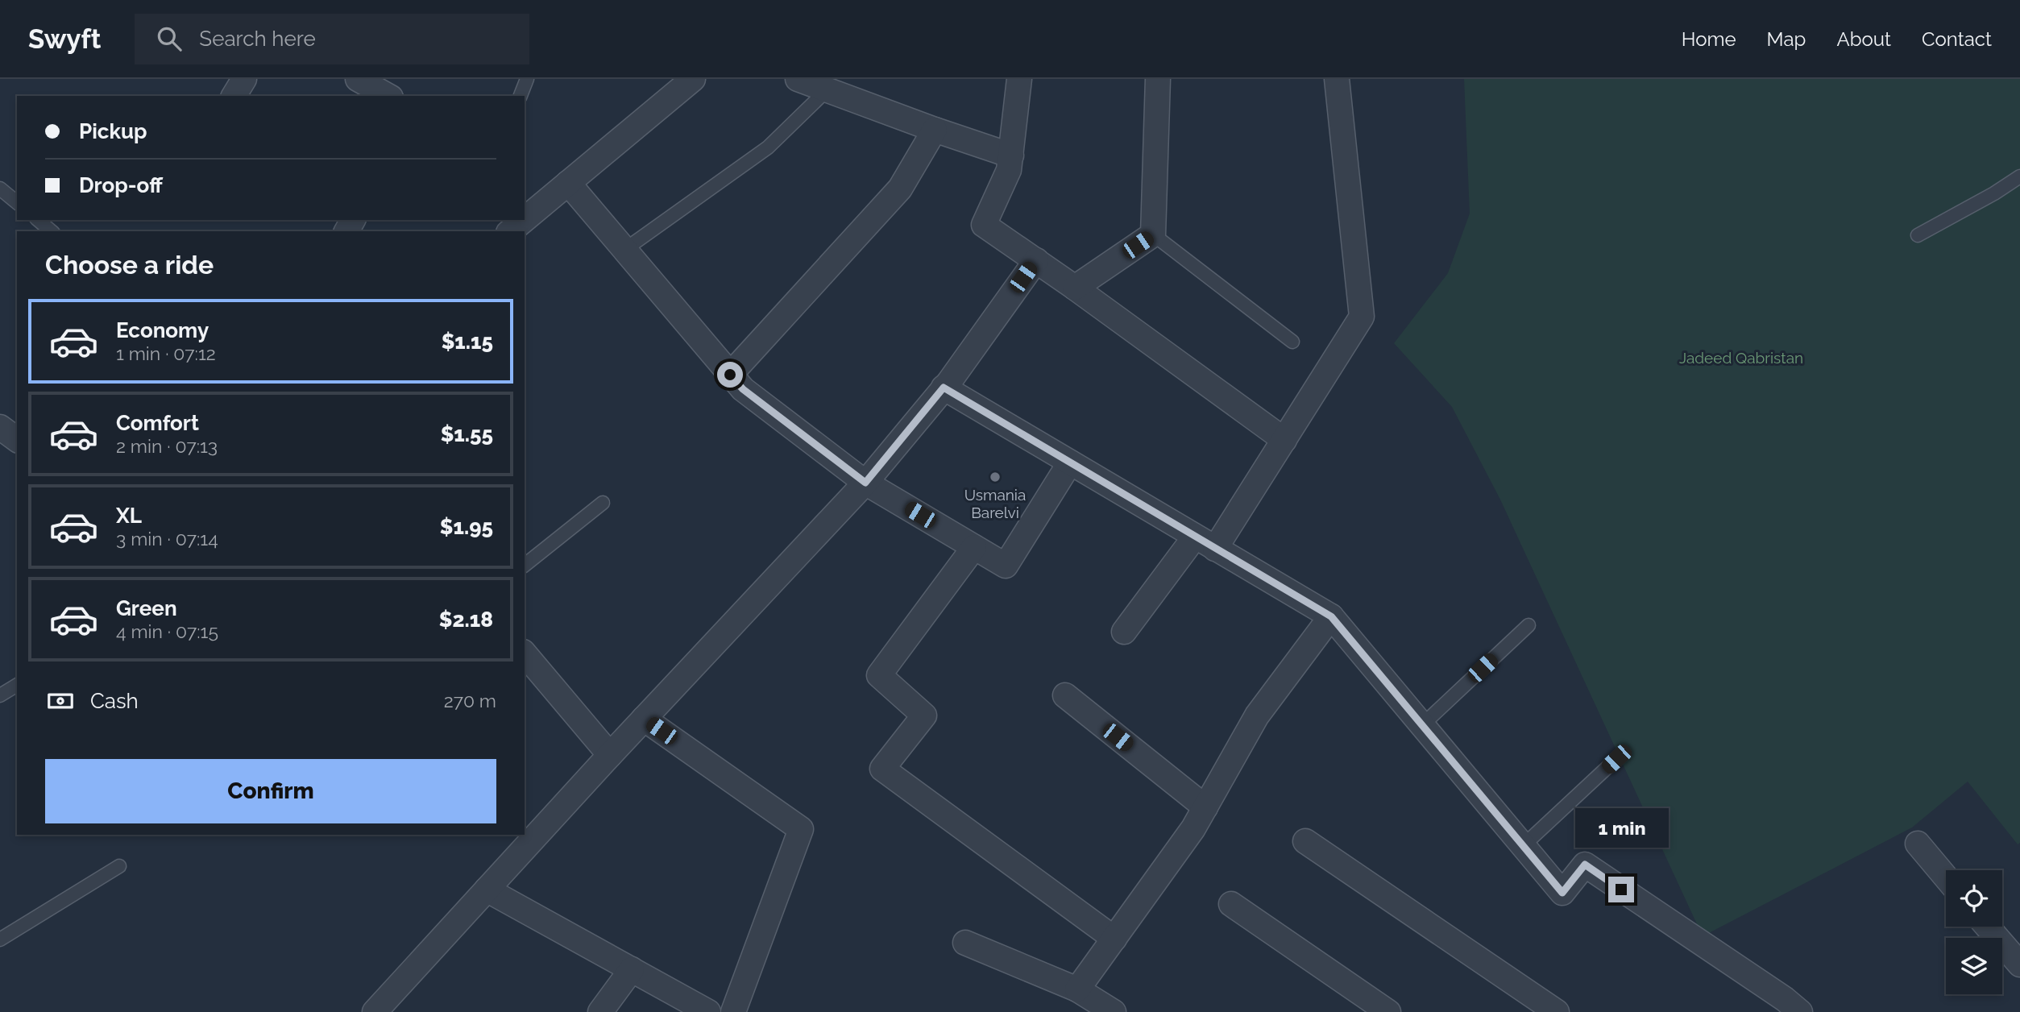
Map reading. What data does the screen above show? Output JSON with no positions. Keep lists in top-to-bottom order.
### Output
{
  "parks": ["Jadeed Qabristan"],
  "places": ["Usmania Barelvi"],
  "page": {
    "header": "Swyft",
    "search": "Search here",
    "nav": [
      "Home",
      "Map",
      "About",
      "Contact"
    ],
    "banner": ["Pickup", "Drop-off"],
    "heading": "Choose a ride",
    "list": [
      {
        "name": "Economy",
        "note": "1 min · 07:12",
        "value": "$1.15"
      },
      {
        "name": "Comfort",
        "note": "2 min · 07:13",
        "value": "$1.55"
      },
      {
        "name": "XL",
        "note": "3 min · 07:14",
        "value": "$1.95"
      },
      {
        "name": "Green",
        "note": "4 min · 07:15",
        "value": "$2.18"
      }
    ],
    "pay": ["Cash", "270 m"],
    "buttons": "Confirm",
    "bubble": "1 min"
  }
}
